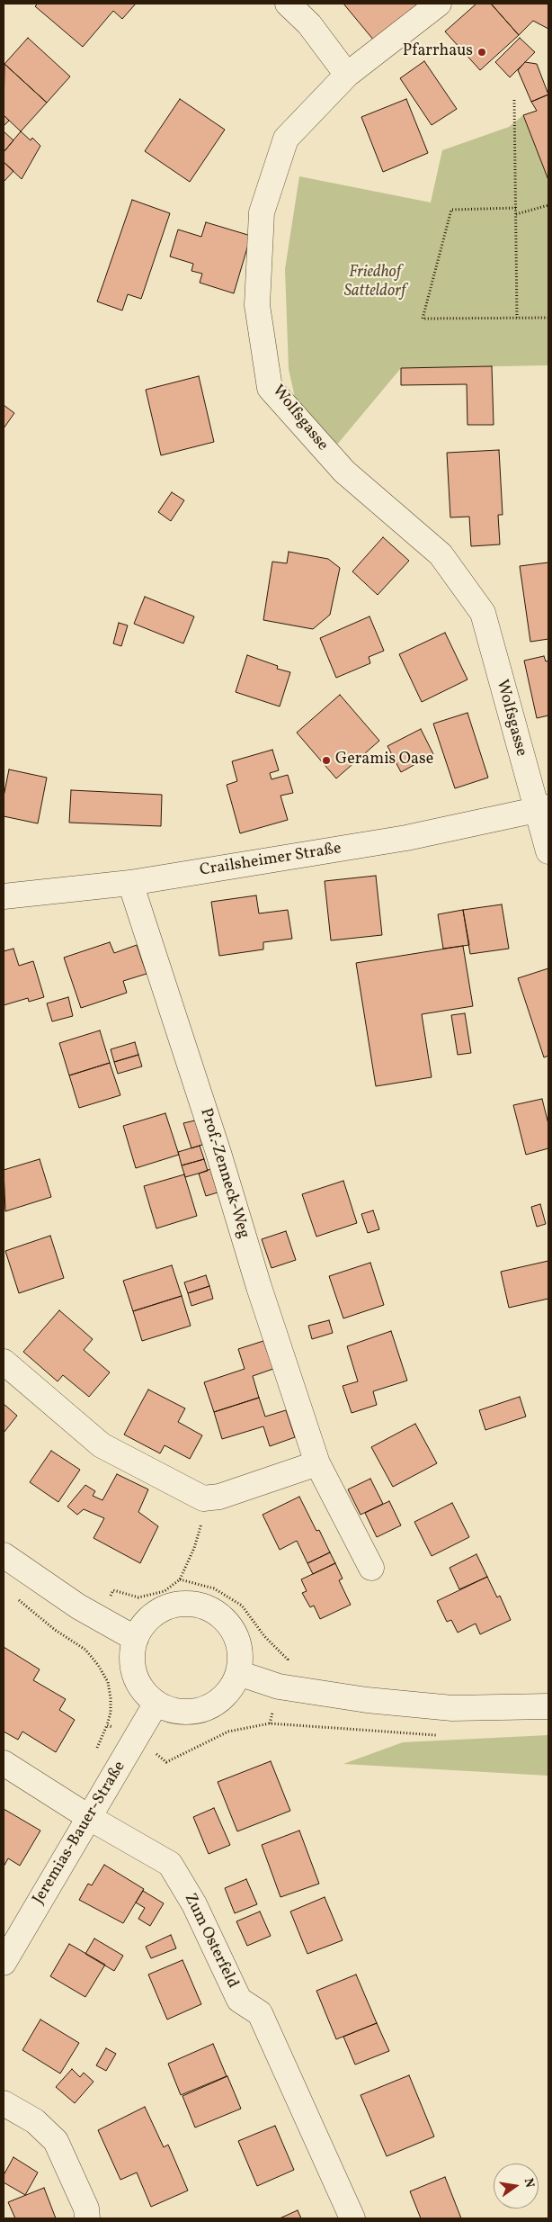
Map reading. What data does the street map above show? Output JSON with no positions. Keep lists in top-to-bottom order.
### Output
{
  "streets": {
    "street": [
      "Wolfsgasse",
      "Crailsheimer Straße",
      "Prof.-Zenneck-Weg",
      "Jeremias-Bauer-Straße",
      "Zum Osterfeld"
    ]
  },
  "crossings": [
    ["Wolfsgasse", "Crailsheimer Straße"],
    ["Crailsheimer Straße", "Prof.-Zenneck-Weg"],
    ["Jeremias-Bauer-Straße", "Zum Osterfeld"]
  ],
  "parks": ["Friedhof Satteldorf"],
  "places": ["Pfarrhaus", "Geramis Oase"],
  "north": "right"
}
